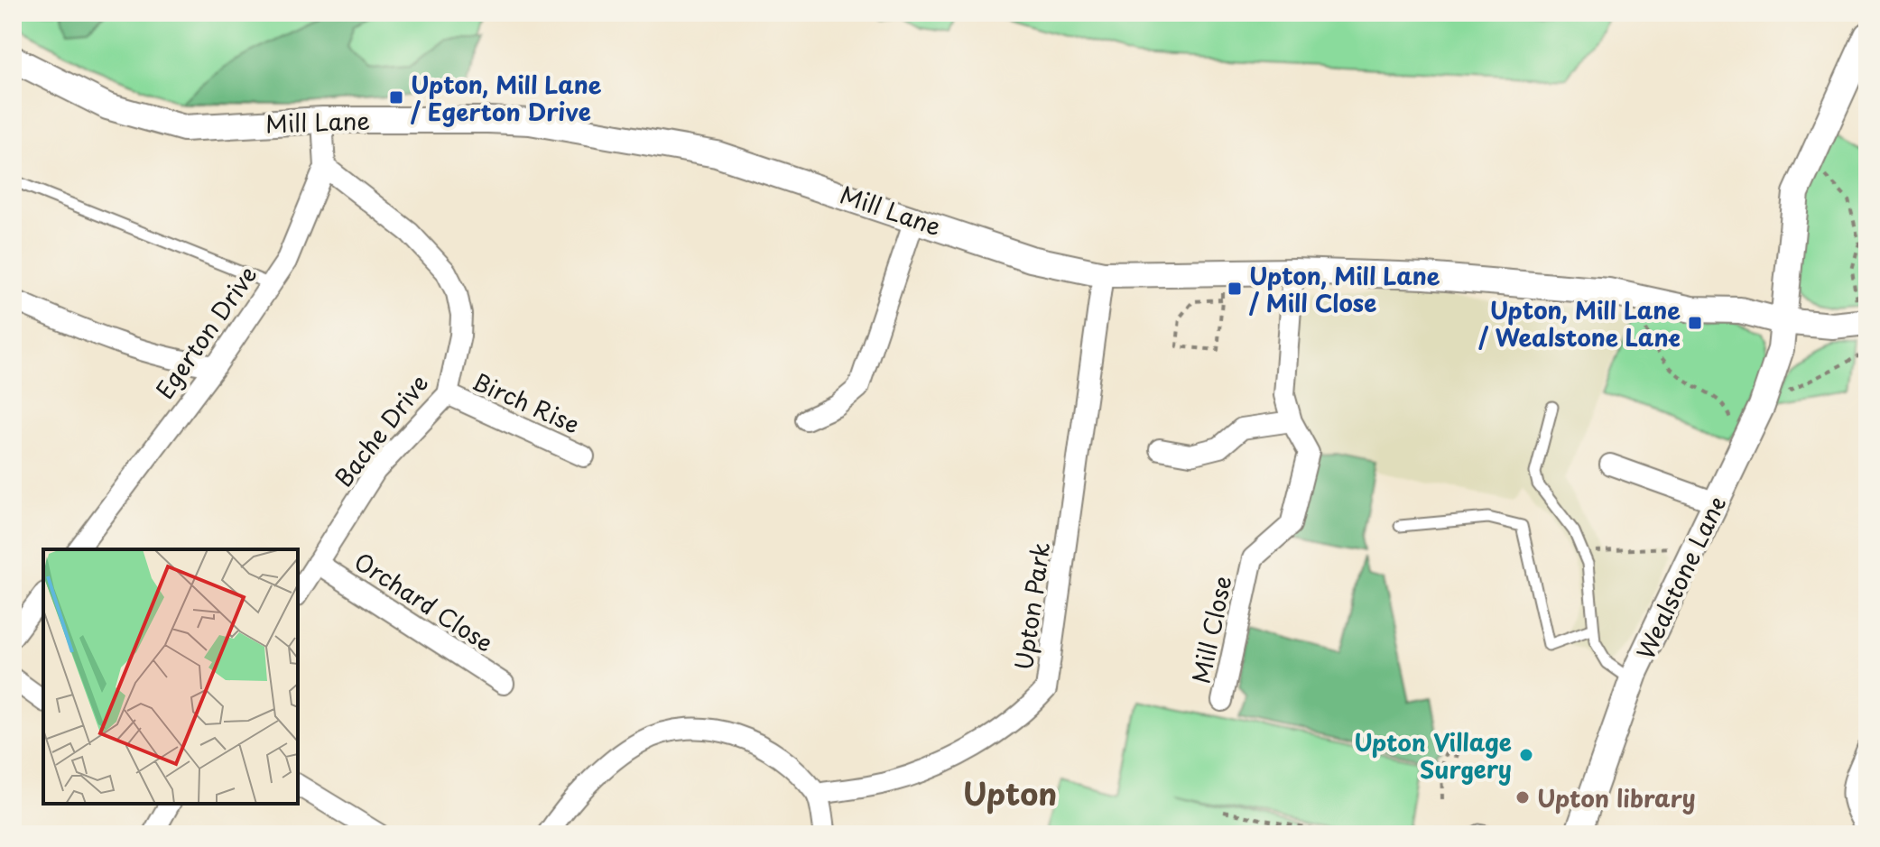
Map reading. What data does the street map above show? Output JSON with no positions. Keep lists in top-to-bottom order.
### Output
{
  "streets": {
    "street": [
      "Mill Lane",
      "Egerton Drive",
      "Birch Rise",
      "Bache Drive",
      "Wealstone Lane",
      "Orchard Close",
      "Upton Park",
      "Mill Close"
    ]
  },
  "crossings": [
    ["Mill Lane", "Egerton Drive"],
    ["Mill Lane", "Wealstone Lane"],
    ["Mill Lane", "Upton Park"],
    ["Mill Lane", "Mill Close"],
    ["Egerton Drive", "Bache Drive"],
    ["Birch Rise", "Bache Drive"],
    ["Bache Drive", "Orchard Close"]
  ],
  "districts": ["Upton"],
  "places": {
    "transit": ["Upton, Mill Lane / Egerton Drive", "Upton, Mill Lane / Mill Close", "Upton, Mill Lane / Wealstone Lane"],
    "other": ["Upton Village Surgery", "Upton library"]
  }
}
